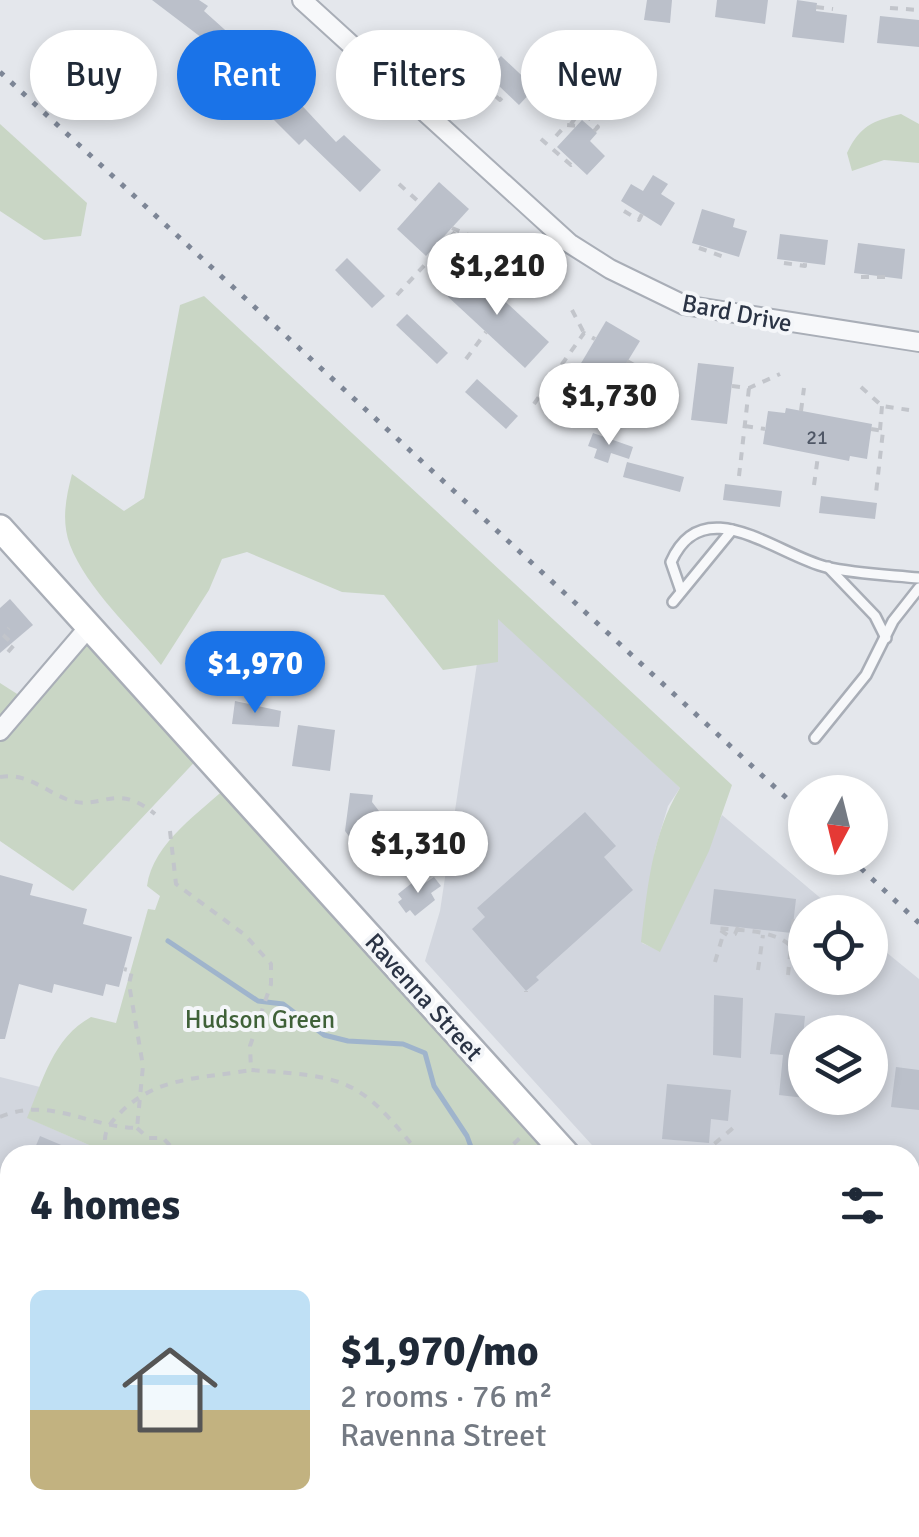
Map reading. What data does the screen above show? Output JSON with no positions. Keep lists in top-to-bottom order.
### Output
{
  "streets": {
    "street": ["Bard Drive", "Ravenna Street"]
  },
  "parks": ["Hudson Green"],
  "house_numbers": ["21"],
  "north": "bottom",
  "page": {
    "chip": [
      "Buy",
      "Rent",
      "Filters",
      "New"
    ],
    "price": [
      "$1,210",
      "$1,730",
      "$1,970",
      "$1,310"
    ],
    "heading": "4 homes",
    "list": [
      {
        "name": "$1,970/mo",
        "note": "2 rooms · 76 m² · Ravenna Street"
      }
    ]
  }
}
